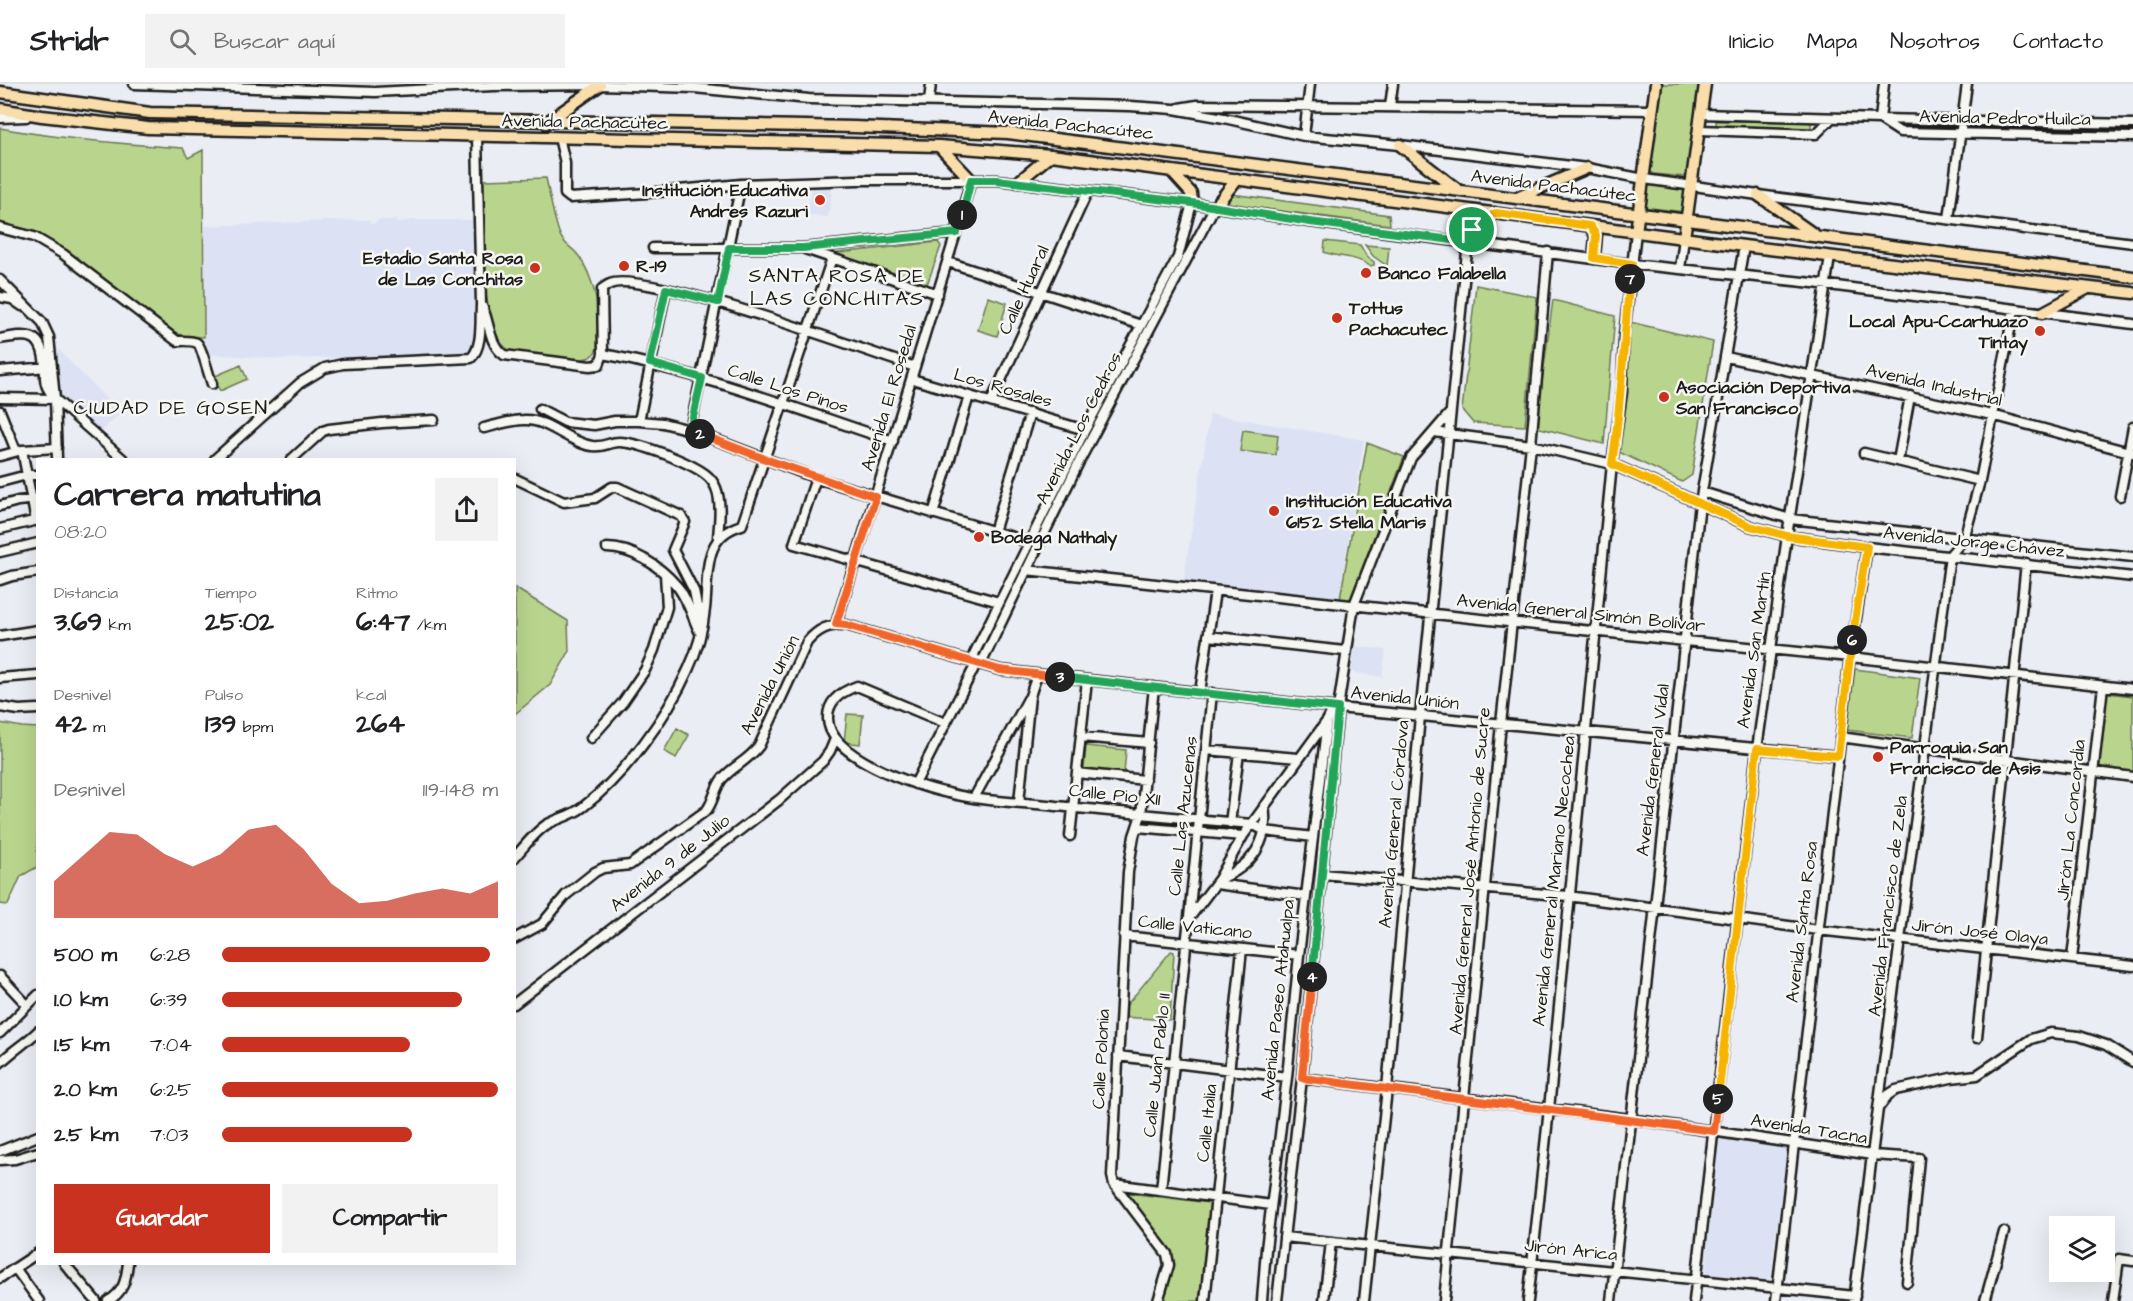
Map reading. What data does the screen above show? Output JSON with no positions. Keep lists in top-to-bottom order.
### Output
{
  "streets": {
    "main road": ["Avenida Pachacútec"],
    "street": [
      "Avenida Pedro Huilca",
      "Calle Huaral",
      "Avenida Industrial",
      "Los Rosales",
      "Calle Los Pinos",
      "Avenida El Rosedal",
      "Avenida Los Cedros",
      "Avenida Jorge Chávez",
      "Avenida General Simón Bolívar",
      "Avenida San Martín",
      "Avenida Unión",
      "Avenida General Vidal",
      "Calle Pio XII",
      "Calle Las Azucenas",
      "Jirón La Concordia",
      "Avenida General Córdova",
      "Avenida 9 de Julio",
      "Avenida General José Antonio de Sucre",
      "Avenida General Mariano Necochea",
      "Avenida Francisco de Zela",
      "Avenida Santa Rosa",
      "Calle Vaticano",
      "Jirón José Olaya",
      "Avenida Paseo Atahualpa",
      "Calle Polonia",
      "Calle Juan Pablo II",
      "Calle Italia",
      "Avenida Tacna",
      "Jirón Arica"
    ]
  },
  "crossings": [
    ["Avenida Pachacútec", "Avenida San Martín"],
    ["Avenida Pachacútec", "Avenida General Vidal"],
    ["Avenida Pachacútec", "Avenida General Mariano Necochea"],
    ["Calle Huaral", "Los Rosales"],
    ["Avenida Industrial", "Avenida San Martín"],
    ["Avenida Industrial", "Avenida General Vidal"],
    ["Los Rosales", "Avenida El Rosedal"],
    ["Los Rosales", "Avenida Los Cedros"],
    ["Calle Los Pinos", "Avenida El Rosedal"],
    ["Avenida El Rosedal", "Avenida Unión"],
    ["Avenida Los Cedros", "Avenida General Simón Bolívar"],
    ["Avenida Los Cedros", "Avenida Unión"],
    ["Avenida Los Cedros", "Calle Pio XII"],
    ["Avenida Jorge Chávez", "Avenida San Martín"],
    ["Avenida Jorge Chávez", "Avenida General Vidal"],
    ["Avenida Jorge Chávez", "Avenida General Córdova"],
    ["Avenida Jorge Chávez", "Avenida General José Antonio de Sucre"],
    ["Avenida Jorge Chávez", "Avenida General Mariano Necochea"],
    ["Avenida Jorge Chávez", "Avenida Francisco de Zela"],
    ["Avenida Jorge Chávez", "Avenida Santa Rosa"],
    ["Avenida Jorge Chávez", "Avenida Paseo Atahualpa"],
    ["Avenida General Simón Bolívar", "Avenida San Martín"],
    ["Avenida General Simón Bolívar", "Avenida General Vidal"],
    ["Avenida General Simón Bolívar", "Jirón La Concordia"],
    ["Avenida General Simón Bolívar", "Avenida General Córdova"],
    ["Avenida General Simón Bolívar", "Avenida General José Antonio de Sucre"],
    ["Avenida General Simón Bolívar", "Avenida General Mariano Necochea"],
    ["Avenida General Simón Bolívar", "Avenida Francisco de Zela"],
    ["Avenida General Simón Bolívar", "Avenida Santa Rosa"],
    ["Avenida General Simón Bolívar", "Avenida Paseo Atahualpa"],
    ["Avenida San Martín", "Avenida Unión"],
    ["Avenida San Martín", "Jirón José Olaya"],
    ["Avenida San Martín", "Avenida Tacna"],
    ["Avenida San Martín", "Jirón Arica"],
    ["Avenida Unión", "Avenida General Vidal"],
    ["Avenida Unión", "Calle Las Azucenas"],
    ["Avenida Unión", "Avenida General Córdova"],
    ["Avenida Unión", "Avenida General José Antonio de Sucre"],
    ["Avenida Unión", "Avenida General Mariano Necochea"],
    ["Avenida Unión", "Avenida Santa Rosa"],
    ["Avenida Unión", "Avenida Paseo Atahualpa"],
    ["Avenida Unión", "Calle Polonia"],
    ["Avenida General Vidal", "Jirón José Olaya"],
    ["Avenida General Vidal", "Avenida Tacna"],
    ["Avenida General Vidal", "Jirón Arica"],
    ["Calle Pio XII", "Calle Las Azucenas"],
    ["Calle Pio XII", "Avenida 9 de Julio"],
    ["Calle Pio XII", "Avenida Paseo Atahualpa"],
    ["Calle Pio XII", "Calle Polonia"],
    ["Calle Las Azucenas", "Calle Vaticano"],
    ["Calle Las Azucenas", "Calle Juan Pablo II"],
    ["Jirón La Concordia", "Jirón José Olaya"],
    ["Avenida General Córdova", "Jirón José Olaya"],
    ["Avenida General Córdova", "Avenida Paseo Atahualpa"],
    ["Avenida General Córdova", "Avenida Tacna"],
    ["Avenida General Córdova", "Jirón Arica"],
    ["Avenida General José Antonio de Sucre", "Jirón José Olaya"],
    ["Avenida General José Antonio de Sucre", "Avenida Tacna"],
    ["Avenida General José Antonio de Sucre", "Jirón Arica"],
    ["Avenida General Mariano Necochea", "Jirón José Olaya"],
    ["Avenida General Mariano Necochea", "Avenida Tacna"],
    ["Avenida General Mariano Necochea", "Jirón Arica"],
    ["Avenida Francisco de Zela", "Jirón José Olaya"],
    ["Avenida Francisco de Zela", "Avenida Tacna"],
    ["Avenida Francisco de Zela", "Jirón Arica"],
    ["Avenida Santa Rosa", "Jirón José Olaya"],
    ["Avenida Santa Rosa", "Avenida Tacna"],
    ["Avenida Santa Rosa", "Jirón Arica"],
    ["Calle Vaticano", "Avenida Paseo Atahualpa"],
    ["Calle Vaticano", "Calle Polonia"],
    ["Calle Vaticano", "Calle Juan Pablo II"],
    ["Calle Vaticano", "Calle Italia"],
    ["Jirón José Olaya", "Avenida Paseo Atahualpa"],
    ["Avenida Paseo Atahualpa", "Avenida Tacna"],
    ["Avenida Paseo Atahualpa", "Jirón Arica"]
  ],
  "districts": ["SANTA ROSA DE LAS CONCHITAS", "CIUDAD DE GOSEN"],
  "places": [
    "Institución Educativa Andres Razuri",
    "R-19",
    "Estadio Santa Rosa de Las Conchitas",
    "Banco Falabella",
    "Tottus Pachacutec",
    "Local Apu-Ccarhuazo Tintay",
    "Asociación Deportiva San Francisco",
    "Institución Educativa 6152 Stella Maris",
    "Bodega Nathaly",
    "Parroquia San Francisco de Asis"
  ],
  "page": {
    "header": "Stridr",
    "search": "Buscar aquí",
    "nav": [
      "Inicio",
      "Mapa",
      "Nosotros",
      "Contacto"
    ],
    "pins": [
      "1",
      "7",
      "2",
      "6",
      "3",
      "4",
      "5"
    ],
    "heading": ["Carrera matutina", "08:20"],
    "stats": [
      ["Distancia", "3.69 km"],
      ["Tiempo", "25:02"],
      ["Ritmo", "6:47 /km"],
      ["Desnivel", "42 m"],
      ["Pulso", "139 bpm"],
      ["kcal", "264"]
    ],
    "chart": ["Desnivel", "119–148 m"],
    "list": [
      {
        "name": "500 m",
        "note": "6:28"
      },
      {
        "name": "1.0 km",
        "note": "6:39"
      },
      {
        "name": "1.5 km",
        "note": "7:04"
      },
      {
        "name": "2.0 km",
        "note": "6:25"
      },
      {
        "name": "2.5 km",
        "note": "7:03"
      }
    ],
    "buttons": ["Guardar", "Compartir"]
  }
}
